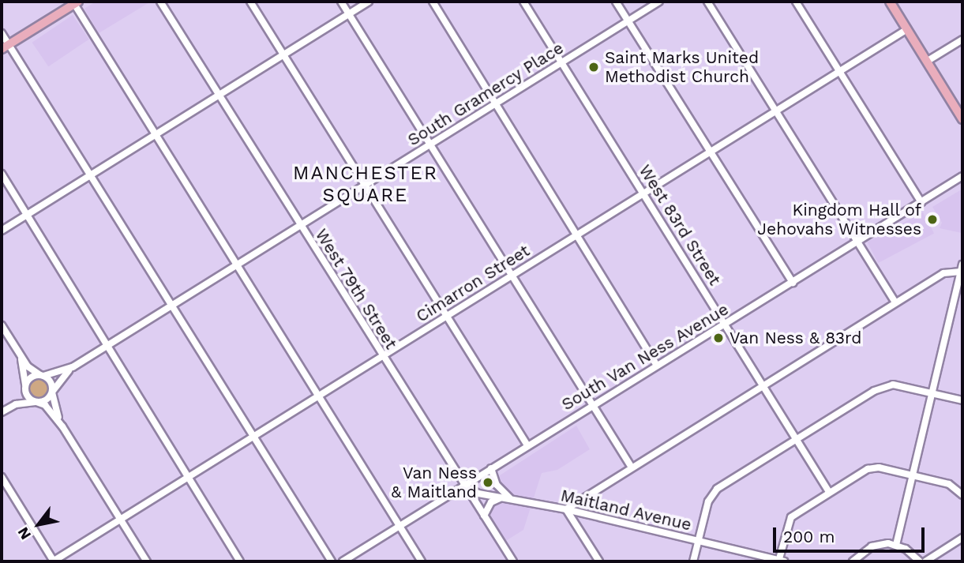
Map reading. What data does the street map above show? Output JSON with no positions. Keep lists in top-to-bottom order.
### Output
{
  "streets": {
    "street": [
      "South Gramercy Place",
      "West 83rd Street",
      "Cimarron Street",
      "West 79th Street",
      "South Van Ness Avenue",
      "Maitland Avenue"
    ]
  },
  "crossings": [
    ["South Gramercy Place", "West 83rd Street"],
    ["South Gramercy Place", "West 79th Street"],
    ["West 83rd Street", "Cimarron Street"],
    ["West 83rd Street", "South Van Ness Avenue"],
    ["Cimarron Street", "West 79th Street"],
    ["West 79th Street", "South Van Ness Avenue"],
    ["West 79th Street", "Maitland Avenue"],
    ["South Van Ness Avenue", "Maitland Avenue"]
  ],
  "districts": ["MANCHESTER SQUARE"],
  "places": [
    "Saint Marks United Methodist Church",
    "Kingdom Hall of Jehovahs Witnesses",
    "Van Ness & 83rd",
    "Van Ness & Maitland"
  ],
  "scale_bar": "200 m",
  "north": "bottom left"
}
